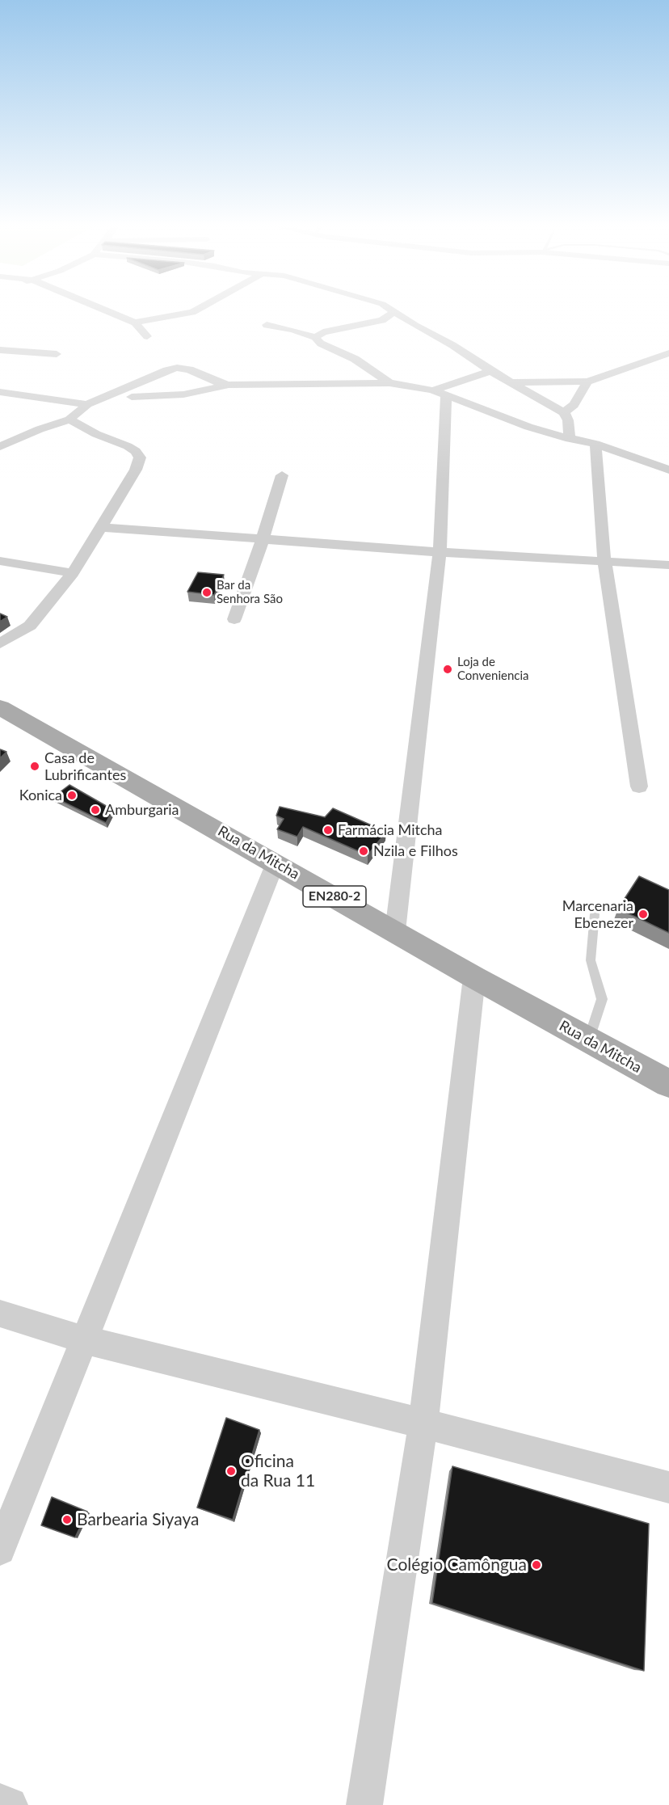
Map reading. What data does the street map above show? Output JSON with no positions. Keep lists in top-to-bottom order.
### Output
{
  "streets": {
    "main road": ["Rua da Mitcha", "EN280-2"]
  },
  "places": [
    "Bar da Senhora São",
    "Loja de Conveniencia",
    "Casa de Lubrificantes",
    "Konica",
    "Amburgaria",
    "Farmácia Mitcha",
    "Nzila e Filhos",
    "Marcenaria Ebenezer",
    "Oficina da Rua 11",
    "Barbearia Siyaya",
    "Colégio Camôngua"
  ]
}
